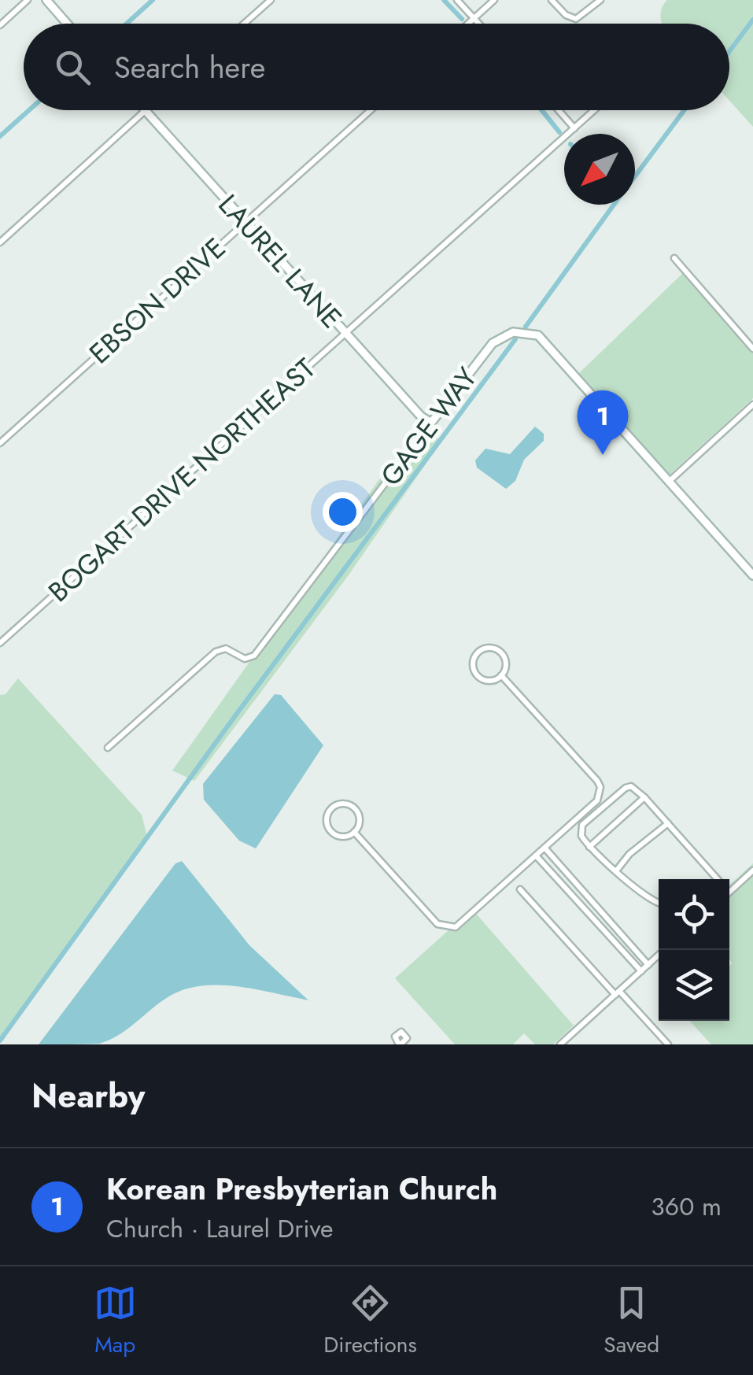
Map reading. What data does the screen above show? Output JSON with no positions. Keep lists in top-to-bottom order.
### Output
{
  "streets": {
    "street": [
      "LAUREL LANE",
      "EBSON DRIVE",
      "GAGE WAY",
      "BOGART DRIVE NORTHEAST"
    ]
  },
  "crossings": [
    ["LAUREL LANE", "EBSON DRIVE"],
    ["LAUREL LANE", "GAGE WAY"],
    ["LAUREL LANE", "BOGART DRIVE NORTHEAST"]
  ],
  "north": "bottom left",
  "page": {
    "search": "Search here",
    "pins": "1",
    "heading": "Nearby",
    "list": [
      {
        "mark": "1",
        "name": "Korean Presbyterian Church",
        "note": "Church · Laurel Drive",
        "value": "360 m"
      }
    ],
    "nav": ["Map", "Directions", "Saved"]
  }
}
